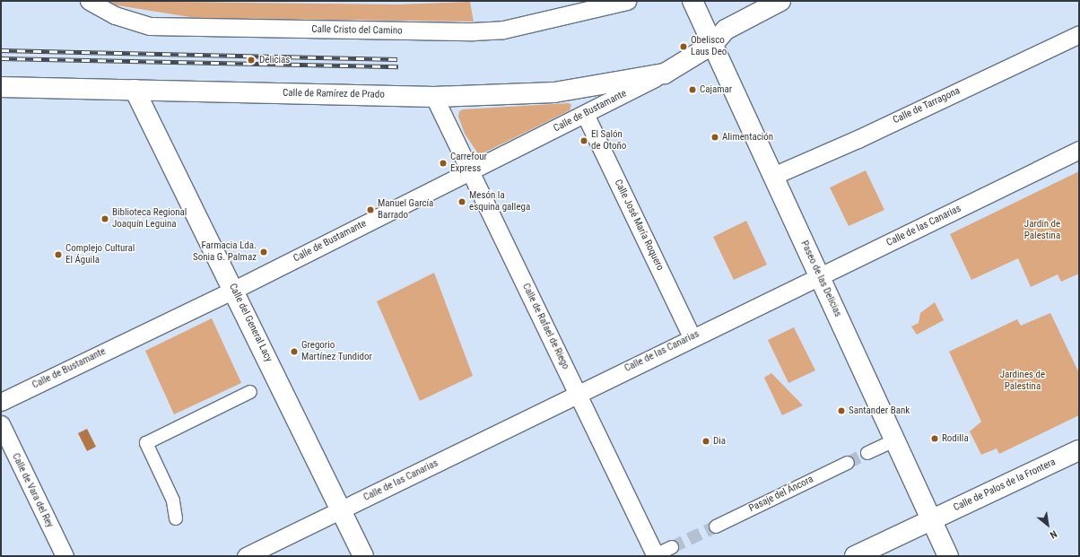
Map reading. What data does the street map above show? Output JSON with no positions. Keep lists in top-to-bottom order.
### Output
{
  "streets": {
    "main road": [
      "Calle de Ramírez de Prado",
      "Calle de Bustamante",
      "Paseo de las Delicias",
      "Calle del General Lacy",
      "Calle de Palos de la Frontera"
    ],
    "street": [
      "Calle Cristo del Camino",
      "Calle de Tarragona",
      "Calle José María Roquero",
      "Calle de las Canarias",
      "Calle de Rafael de Riego",
      "Calle de Vara del Rey",
      "Pasaje del Áncora"
    ]
  },
  "crossings": [
    ["Calle de Ramírez de Prado", "Calle de Bustamante"],
    ["Calle de Ramírez de Prado", "Calle del General Lacy"],
    ["Calle de Ramírez de Prado", "Calle de Rafael de Riego"],
    ["Calle de Tarragona", "Paseo de las Delicias"],
    ["Calle de Bustamante", "Calle José María Roquero"],
    ["Calle de Bustamante", "Paseo de las Delicias"],
    ["Calle de Bustamante", "Calle del General Lacy"],
    ["Calle de Bustamante", "Calle de Rafael de Riego"],
    ["Calle José María Roquero", "Calle de las Canarias"],
    ["Calle de las Canarias", "Paseo de las Delicias"],
    ["Calle de las Canarias", "Calle del General Lacy"],
    ["Calle de las Canarias", "Calle de Rafael de Riego"],
    ["Paseo de las Delicias", "Calle de Palos de la Frontera"]
  ],
  "parks": ["Jardín de Palestina", "Jardines de Palestina"],
  "places": [
    "Obelisco Laus Deo",
    "Delicias",
    "Cajamar",
    "Alimentación",
    "El Salón de Otoño",
    "Carrefour Express",
    "Mesón la esquina gallega",
    "Manuel García Barrado",
    "Biblioteca Regional Joaquín Leguina",
    "Farmacia Lda. Sonia G. Palmaz",
    "Complejo Cultural El Águila",
    "Gregorio Martínez Tundidor",
    "Santander Bank",
    "Rodilla",
    "Dia"
  ],
  "north": "bottom right"
}
